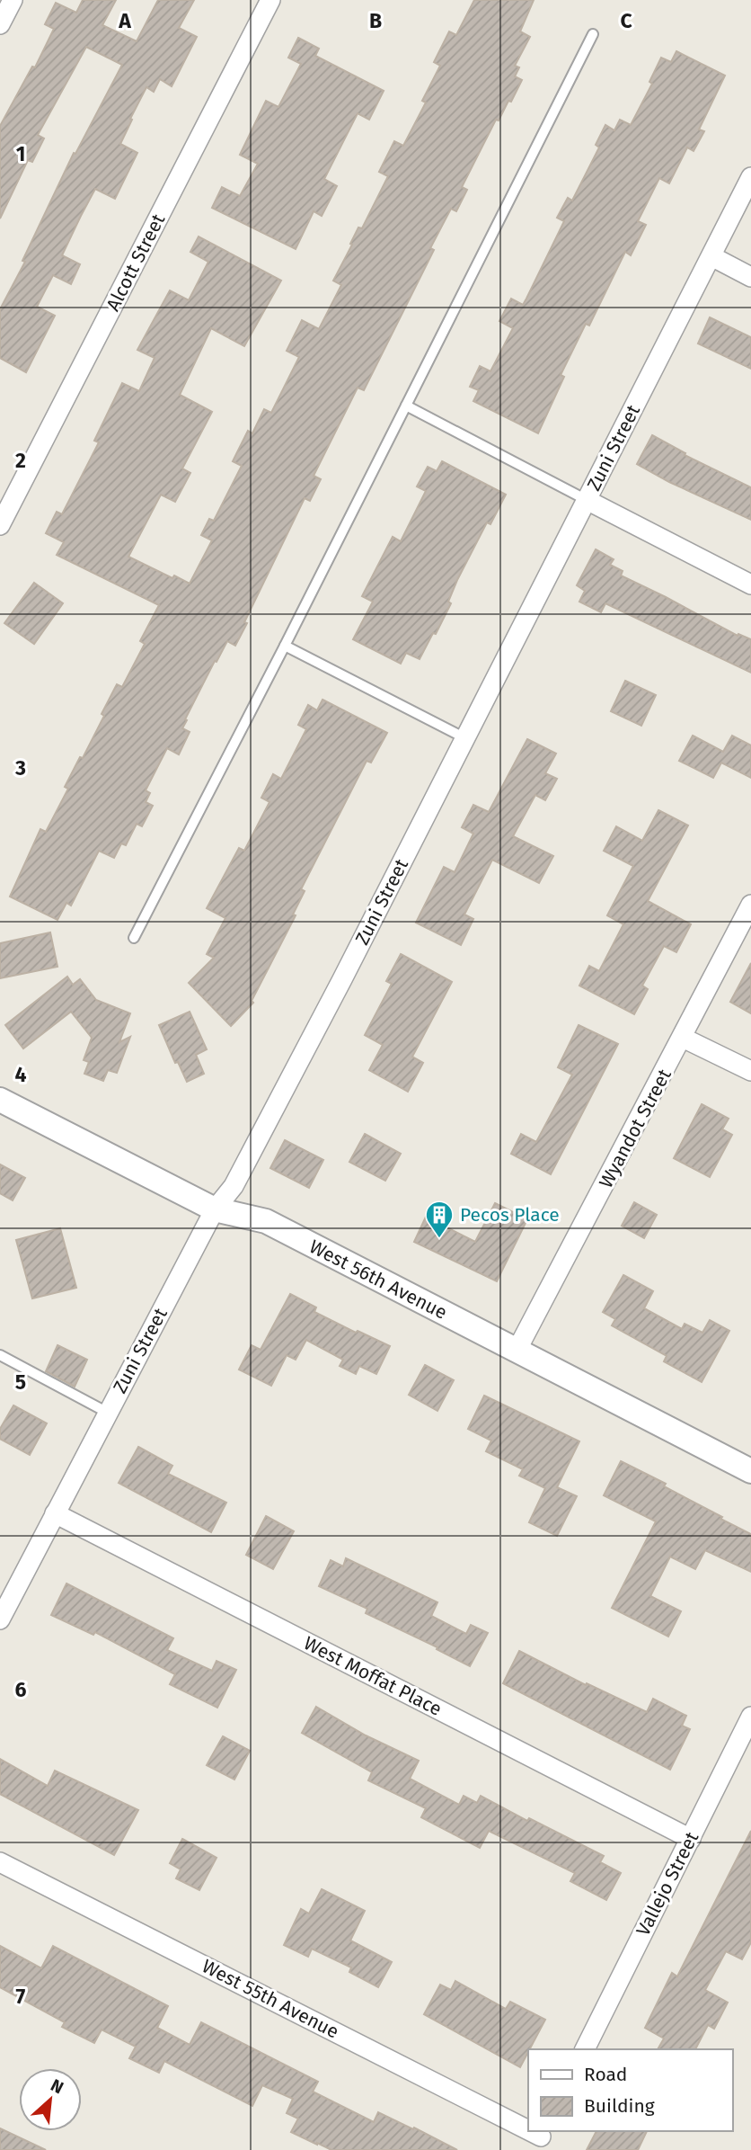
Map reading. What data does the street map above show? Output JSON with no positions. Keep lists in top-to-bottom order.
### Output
{
  "streets": {
    "street": [
      "Alcott Street",
      "Zuni Street",
      "Wyandot Street",
      "West 56th Avenue",
      "West Moffat Place",
      "Vallejo Street",
      "West 55th Avenue"
    ]
  },
  "crossings": [
    ["Zuni Street", "West 56th Avenue"],
    ["Zuni Street", "West Moffat Place"],
    ["Wyandot Street", "West 56th Avenue"],
    ["West Moffat Place", "Vallejo Street"]
  ],
  "places": {
    "building": ["Pecos Place"]
  },
  "legend": ["Road", "Building"],
  "north": "top right",
  "grid": {
    "columns": ["A", "B", "C"],
    "rows": [
      "1",
      "2",
      "3",
      "4",
      "5",
      "6",
      "7"
    ]
  }
}
